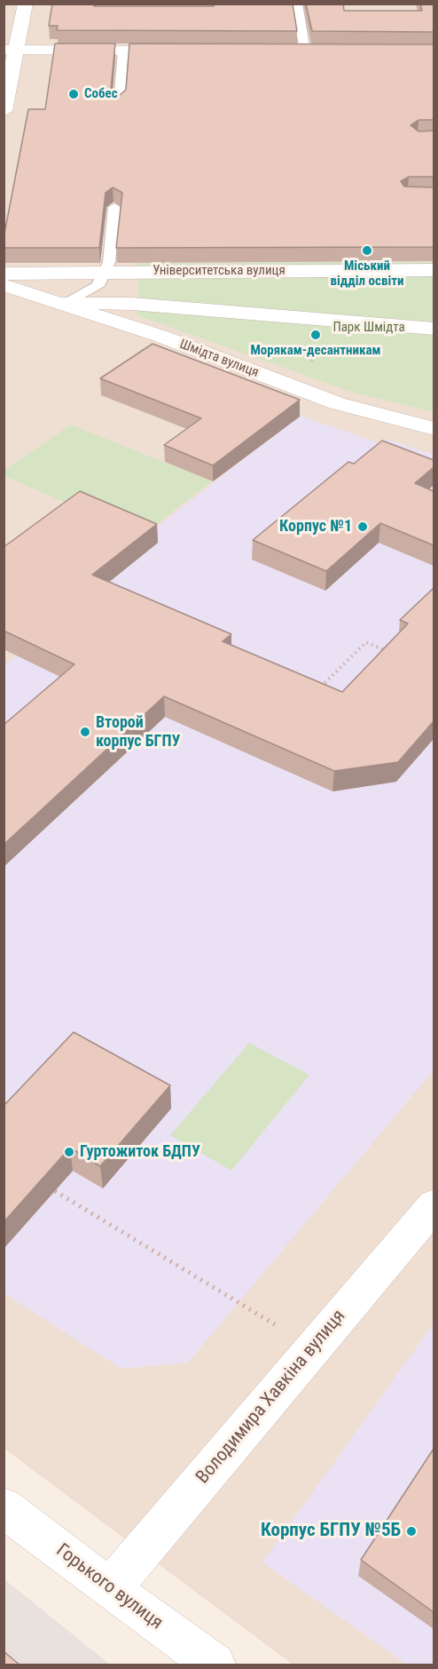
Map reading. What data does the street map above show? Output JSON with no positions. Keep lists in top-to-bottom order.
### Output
{
  "streets": {
    "street": [
      "Університетська вулиця",
      "Шмідта вулиця",
      "Володимира Хавкіна вулиця",
      "Горького вулиця"
    ]
  },
  "crossings": [
    ["Володимира Хавкіна вулиця", "Горького вулиця"]
  ],
  "parks": ["Парк Шмідта"],
  "places": [
    "Собес",
    "Міський відділ освіти",
    "Морякам-десантникам",
    "Корпус №1",
    "Второй корпус БГПУ",
    "Гуртожиток БДПУ",
    "Корпус БГПУ №5Б"
  ]
}
